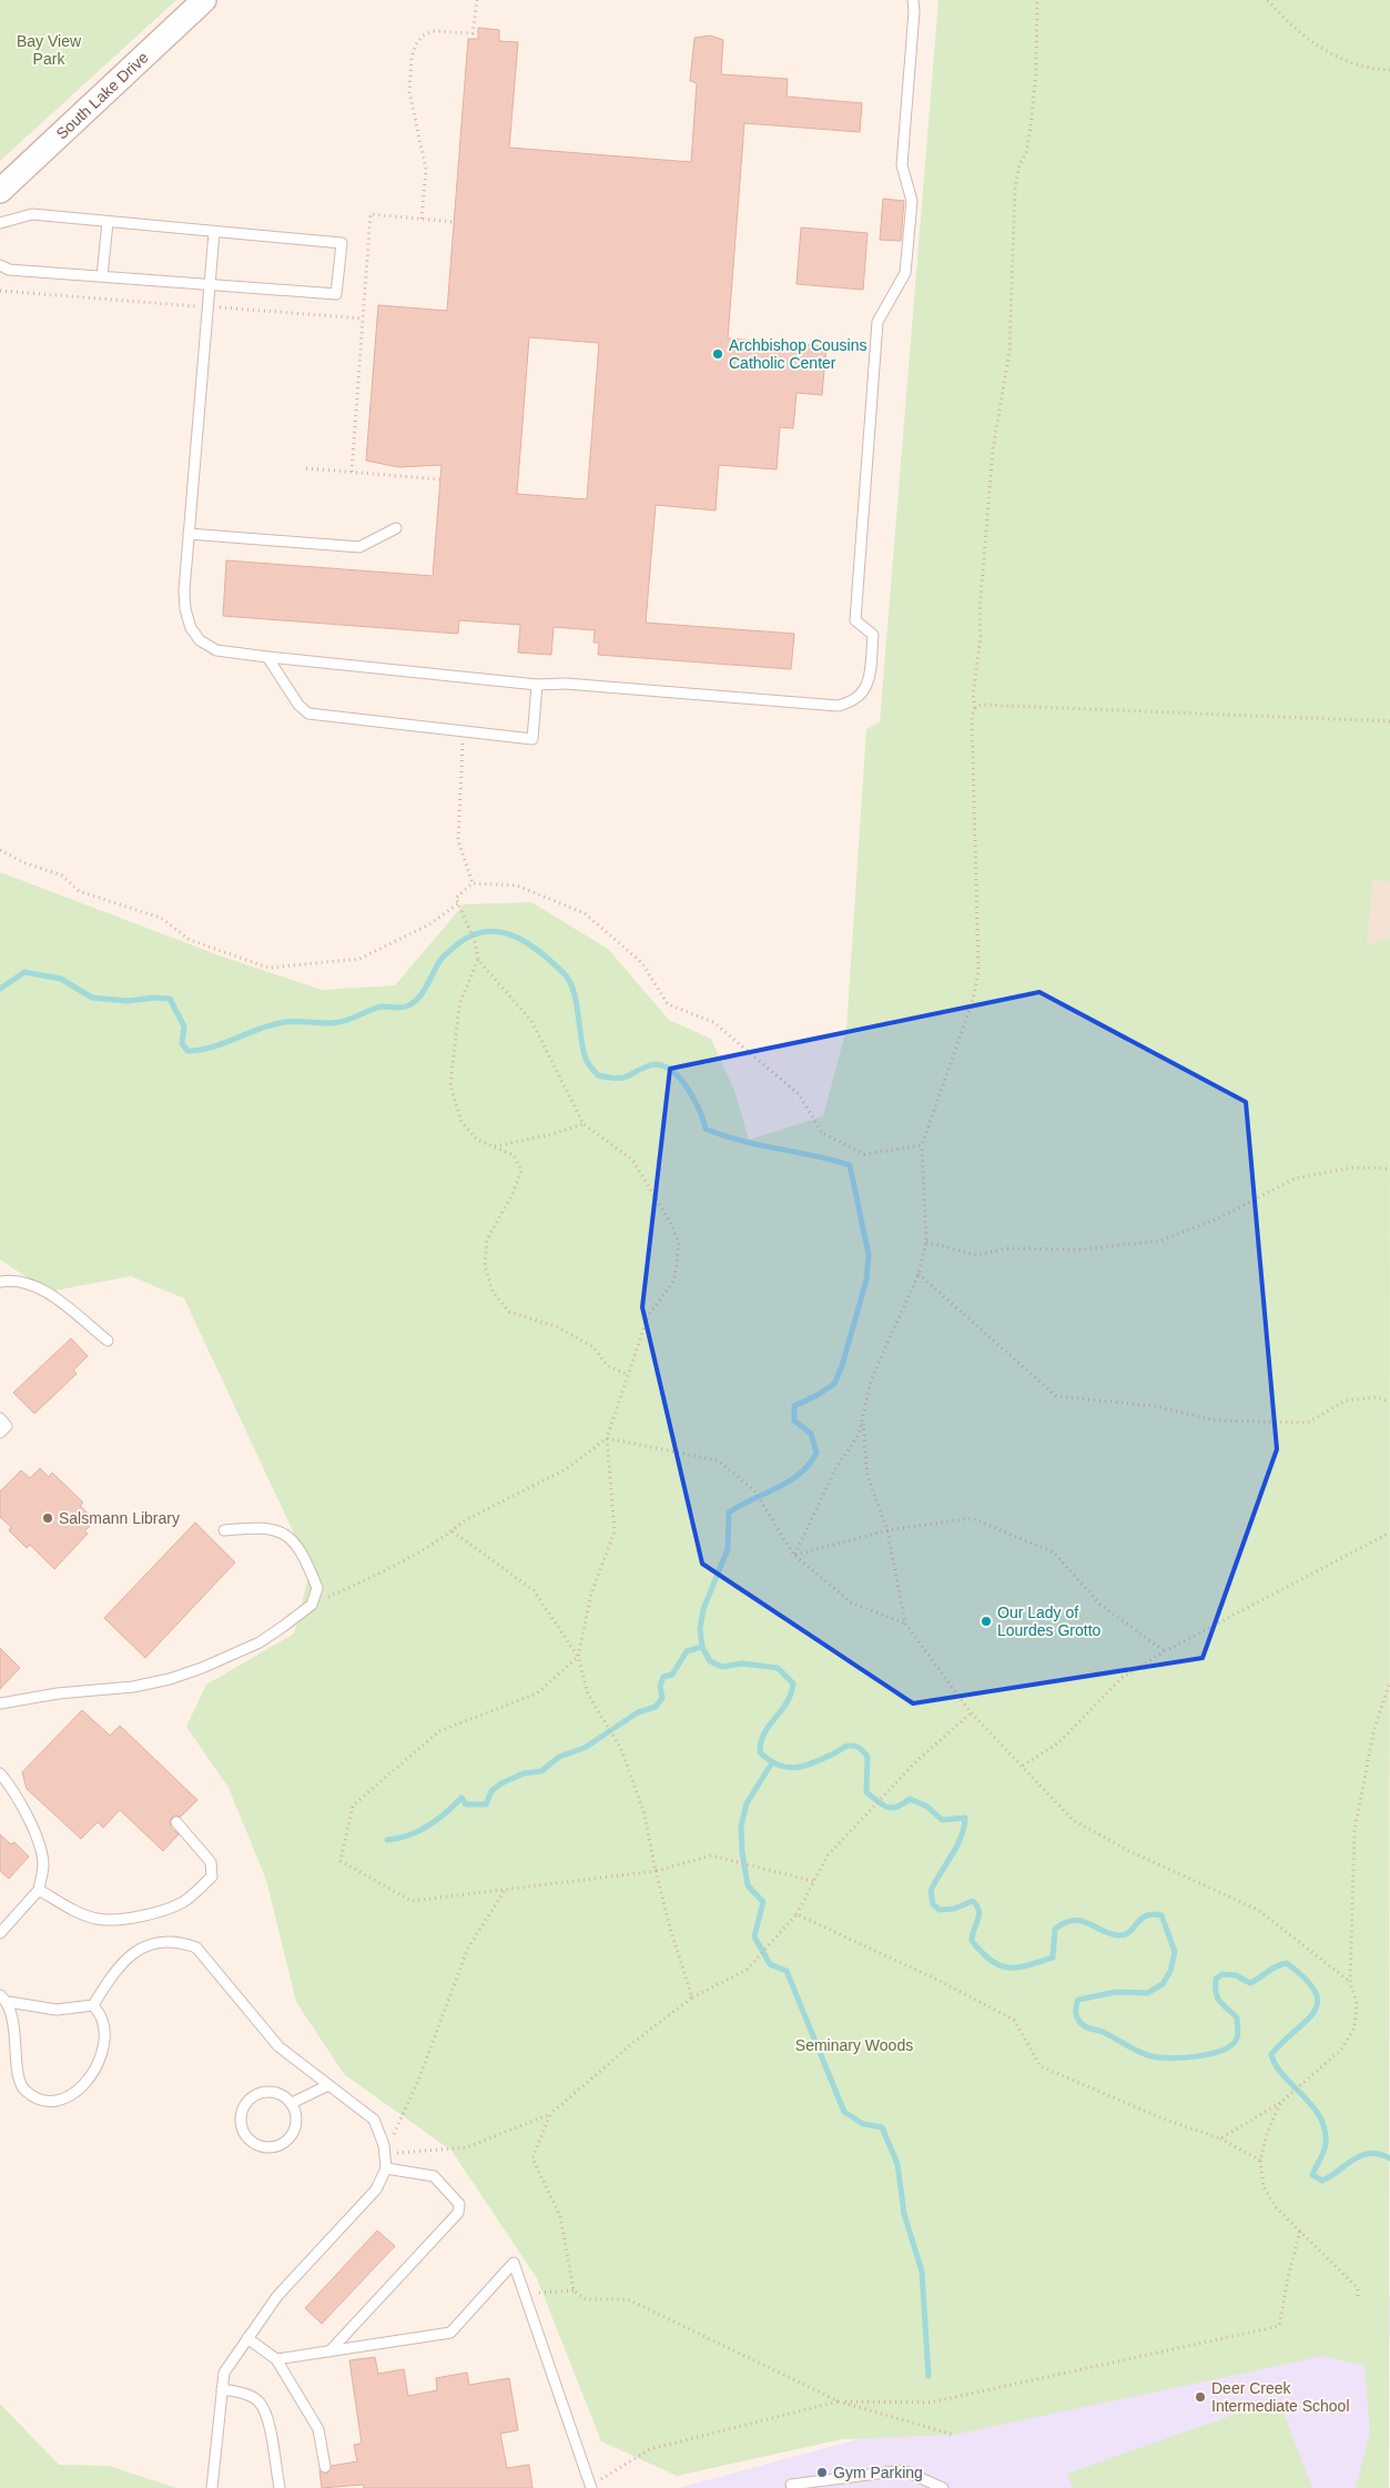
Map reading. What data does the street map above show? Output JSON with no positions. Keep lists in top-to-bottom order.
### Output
{
  "streets": {
    "street": ["South Lake Drive"]
  },
  "parks": ["Bay View Park", "Seminary Woods"],
  "places": [
    "Archbishop Cousins Catholic Center",
    "Salsmann Library",
    "Our Lady of Lourdes Grotto",
    "Deer Creek Intermediate School",
    "Gym Parking"
  ]
}
